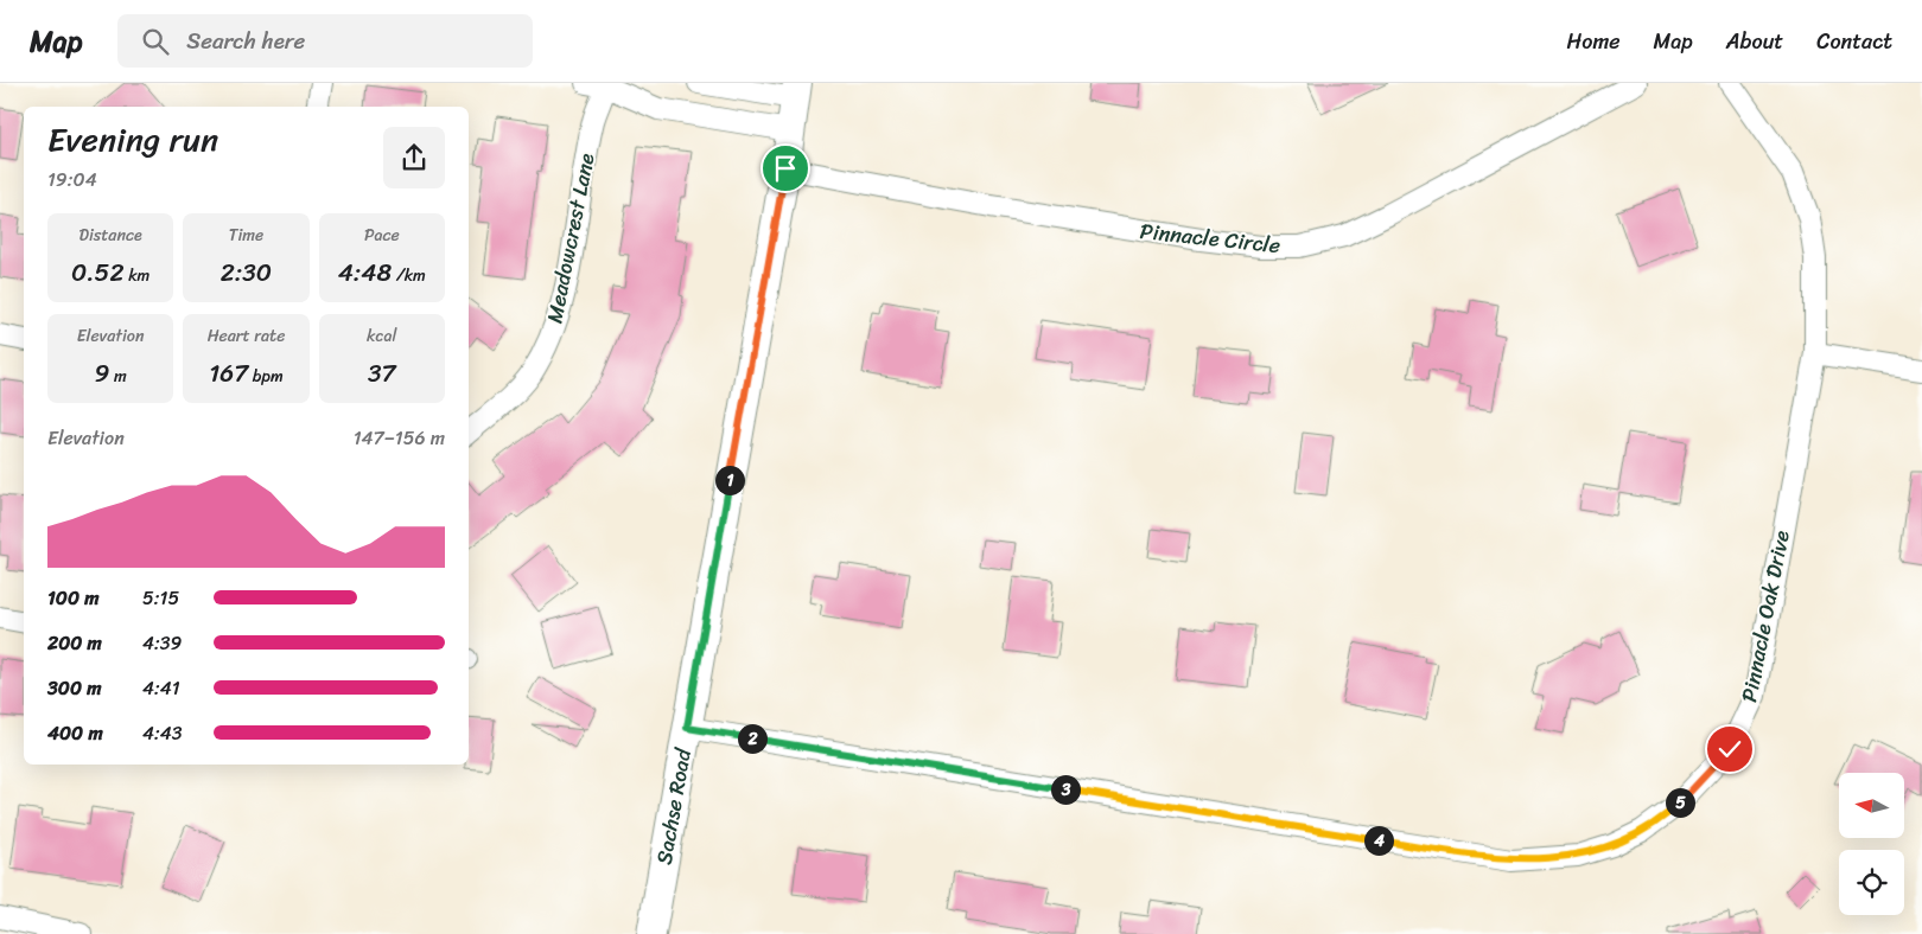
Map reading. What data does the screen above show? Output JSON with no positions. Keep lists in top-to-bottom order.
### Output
{
  "streets": {
    "main road": ["Sachse Road"],
    "street": ["Meadowcrest Lane", "Pinnacle Circle", "Pinnacle Oak Drive"]
  },
  "crossings": [
    ["Pinnacle Circle", "Sachse Road"],
    ["Pinnacle Oak Drive", "Sachse Road"]
  ],
  "north": "left",
  "page": {
    "header": "Map",
    "search": "Search here",
    "nav": [
      "Home",
      "Map",
      "About",
      "Contact"
    ],
    "heading": ["Evening run", "19:04"],
    "stats": [
      ["Distance", "0.52 km"],
      ["Time", "2:30"],
      ["Pace", "4:48 /km"],
      ["Elevation", "9 m"],
      ["Heart rate", "167 bpm"],
      ["kcal", "37"]
    ],
    "chart": ["Elevation", "147–156 m"],
    "pins": [
      "1",
      "2",
      "3",
      "5",
      "4"
    ],
    "list": [
      {
        "name": "100 m",
        "note": "5:15"
      },
      {
        "name": "200 m",
        "note": "4:39"
      },
      {
        "name": "300 m",
        "note": "4:41"
      },
      {
        "name": "400 m",
        "note": "4:43"
      }
    ]
  }
}
